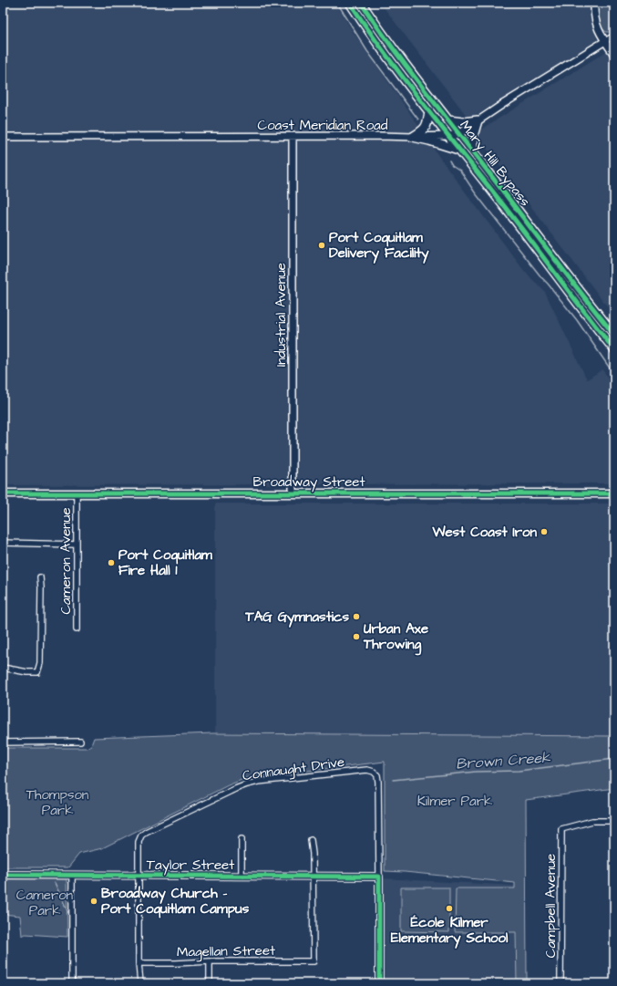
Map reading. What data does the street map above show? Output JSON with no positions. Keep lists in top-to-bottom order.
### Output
{
  "streets": {
    "highway": ["Mary Hill Bypass"],
    "main road": ["Broadway Street"],
    "street": [
      "Coast Meridian Road",
      "Industrial Avenue",
      "Cameron Avenue",
      "Connaught Drive",
      "Taylor Street",
      "Campbell Avenue",
      "Magellan Street"
    ]
  },
  "crossings": [
    ["Coast Meridian Road", "Mary Hill Bypass"],
    ["Coast Meridian Road", "Industrial Avenue"],
    ["Industrial Avenue", "Broadway Street"],
    ["Broadway Street", "Cameron Avenue"],
    ["Connaught Drive", "Taylor Street"],
    ["Taylor Street", "Magellan Street"]
  ],
  "water": ["Brown Creek"],
  "parks": ["Thompson Park", "Kilmer Park", "Cameron Park"],
  "places": [
    "Port Coquitlam Delivery Facility",
    "West Coast Iron",
    "Port Coquitlam Fire Hall 1",
    "TAG Gymnastics",
    "Urban Axe Throwing",
    "Broadway Church - Port Coquitlam Campus",
    "École Kilmer Elementary School"
  ]
}
